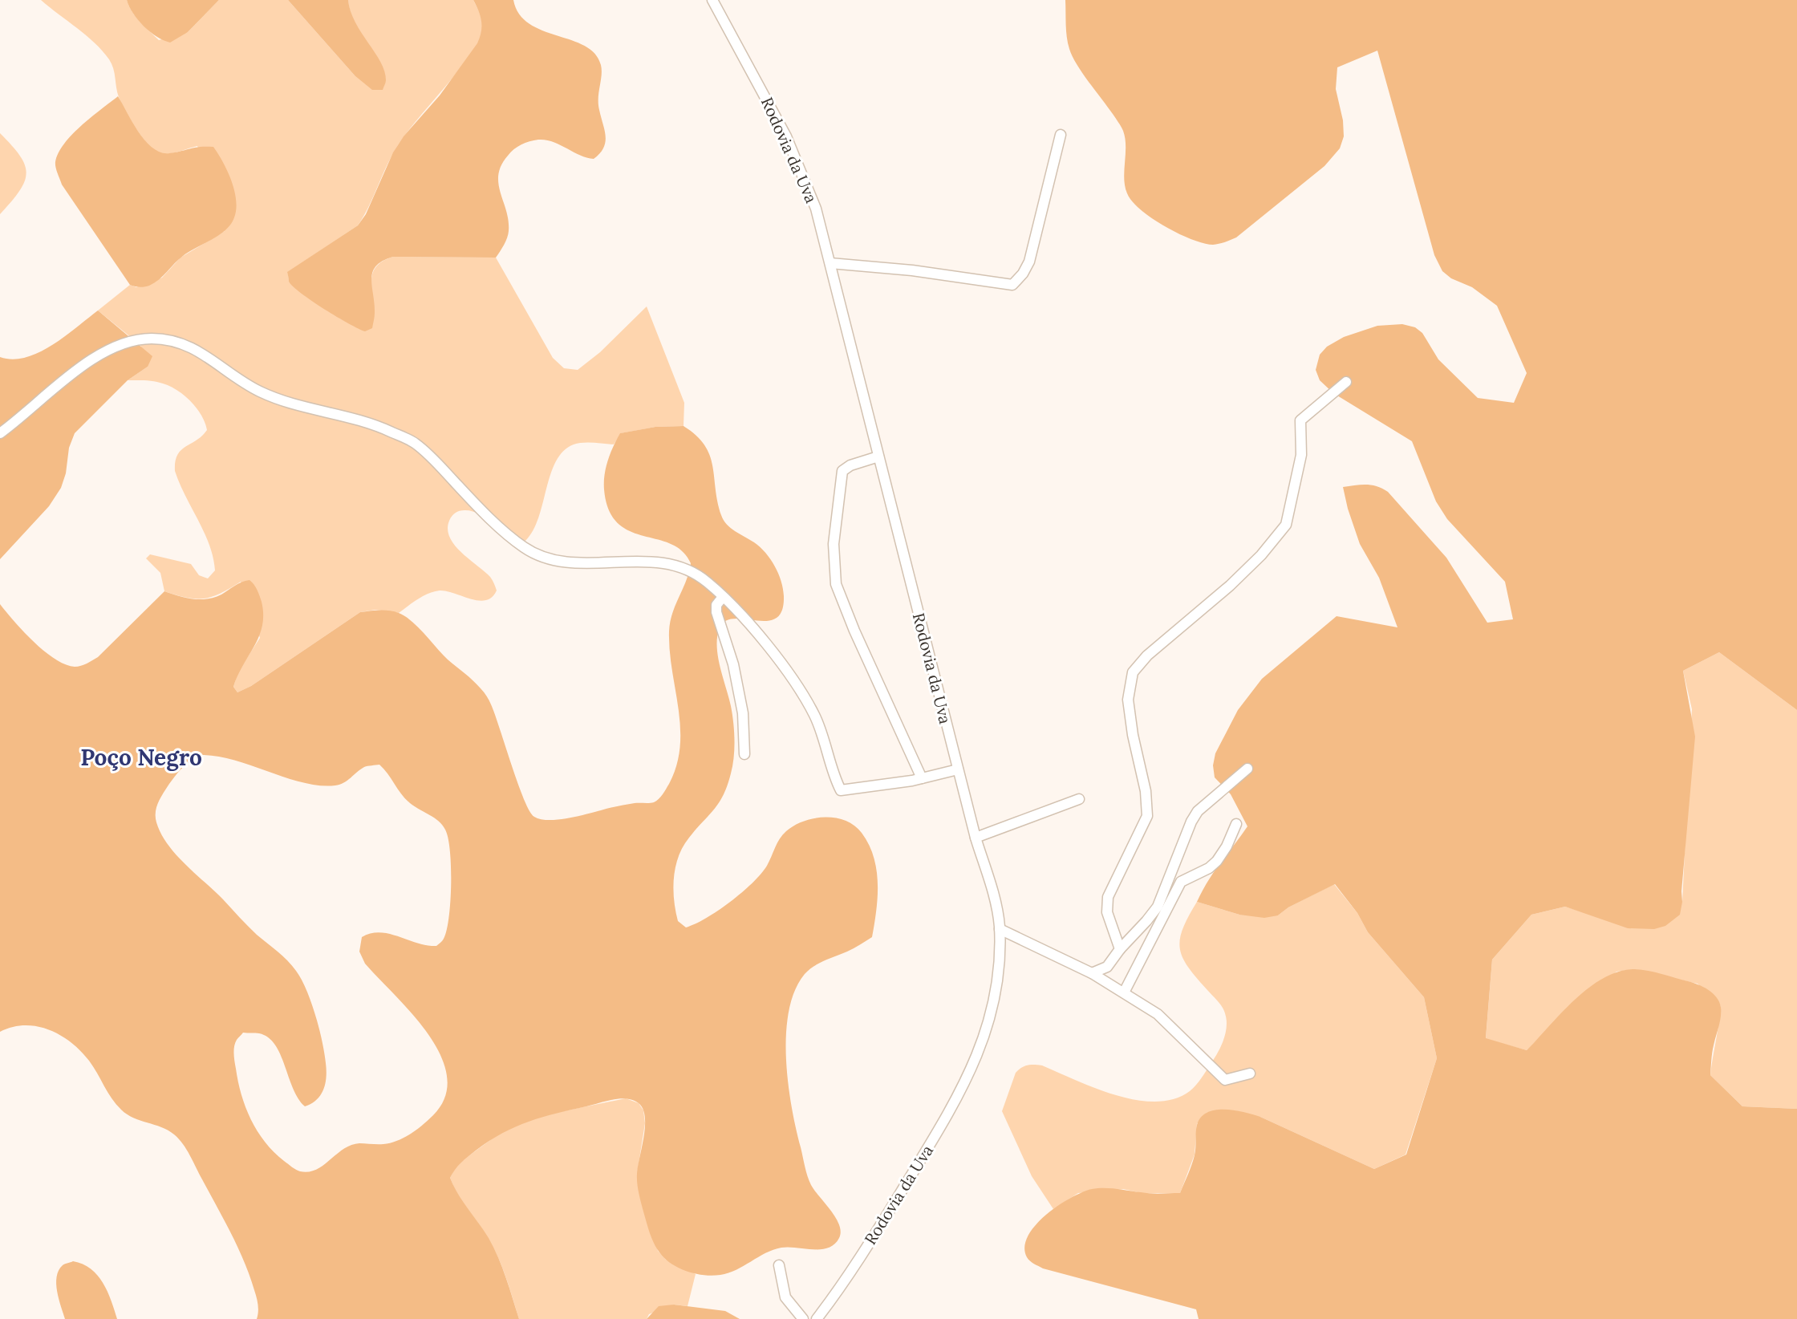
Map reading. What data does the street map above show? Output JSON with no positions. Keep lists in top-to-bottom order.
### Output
{
  "streets": {
    "street": ["Rodovia da Uva"]
  },
  "districts": ["Poço Negro"]
}
